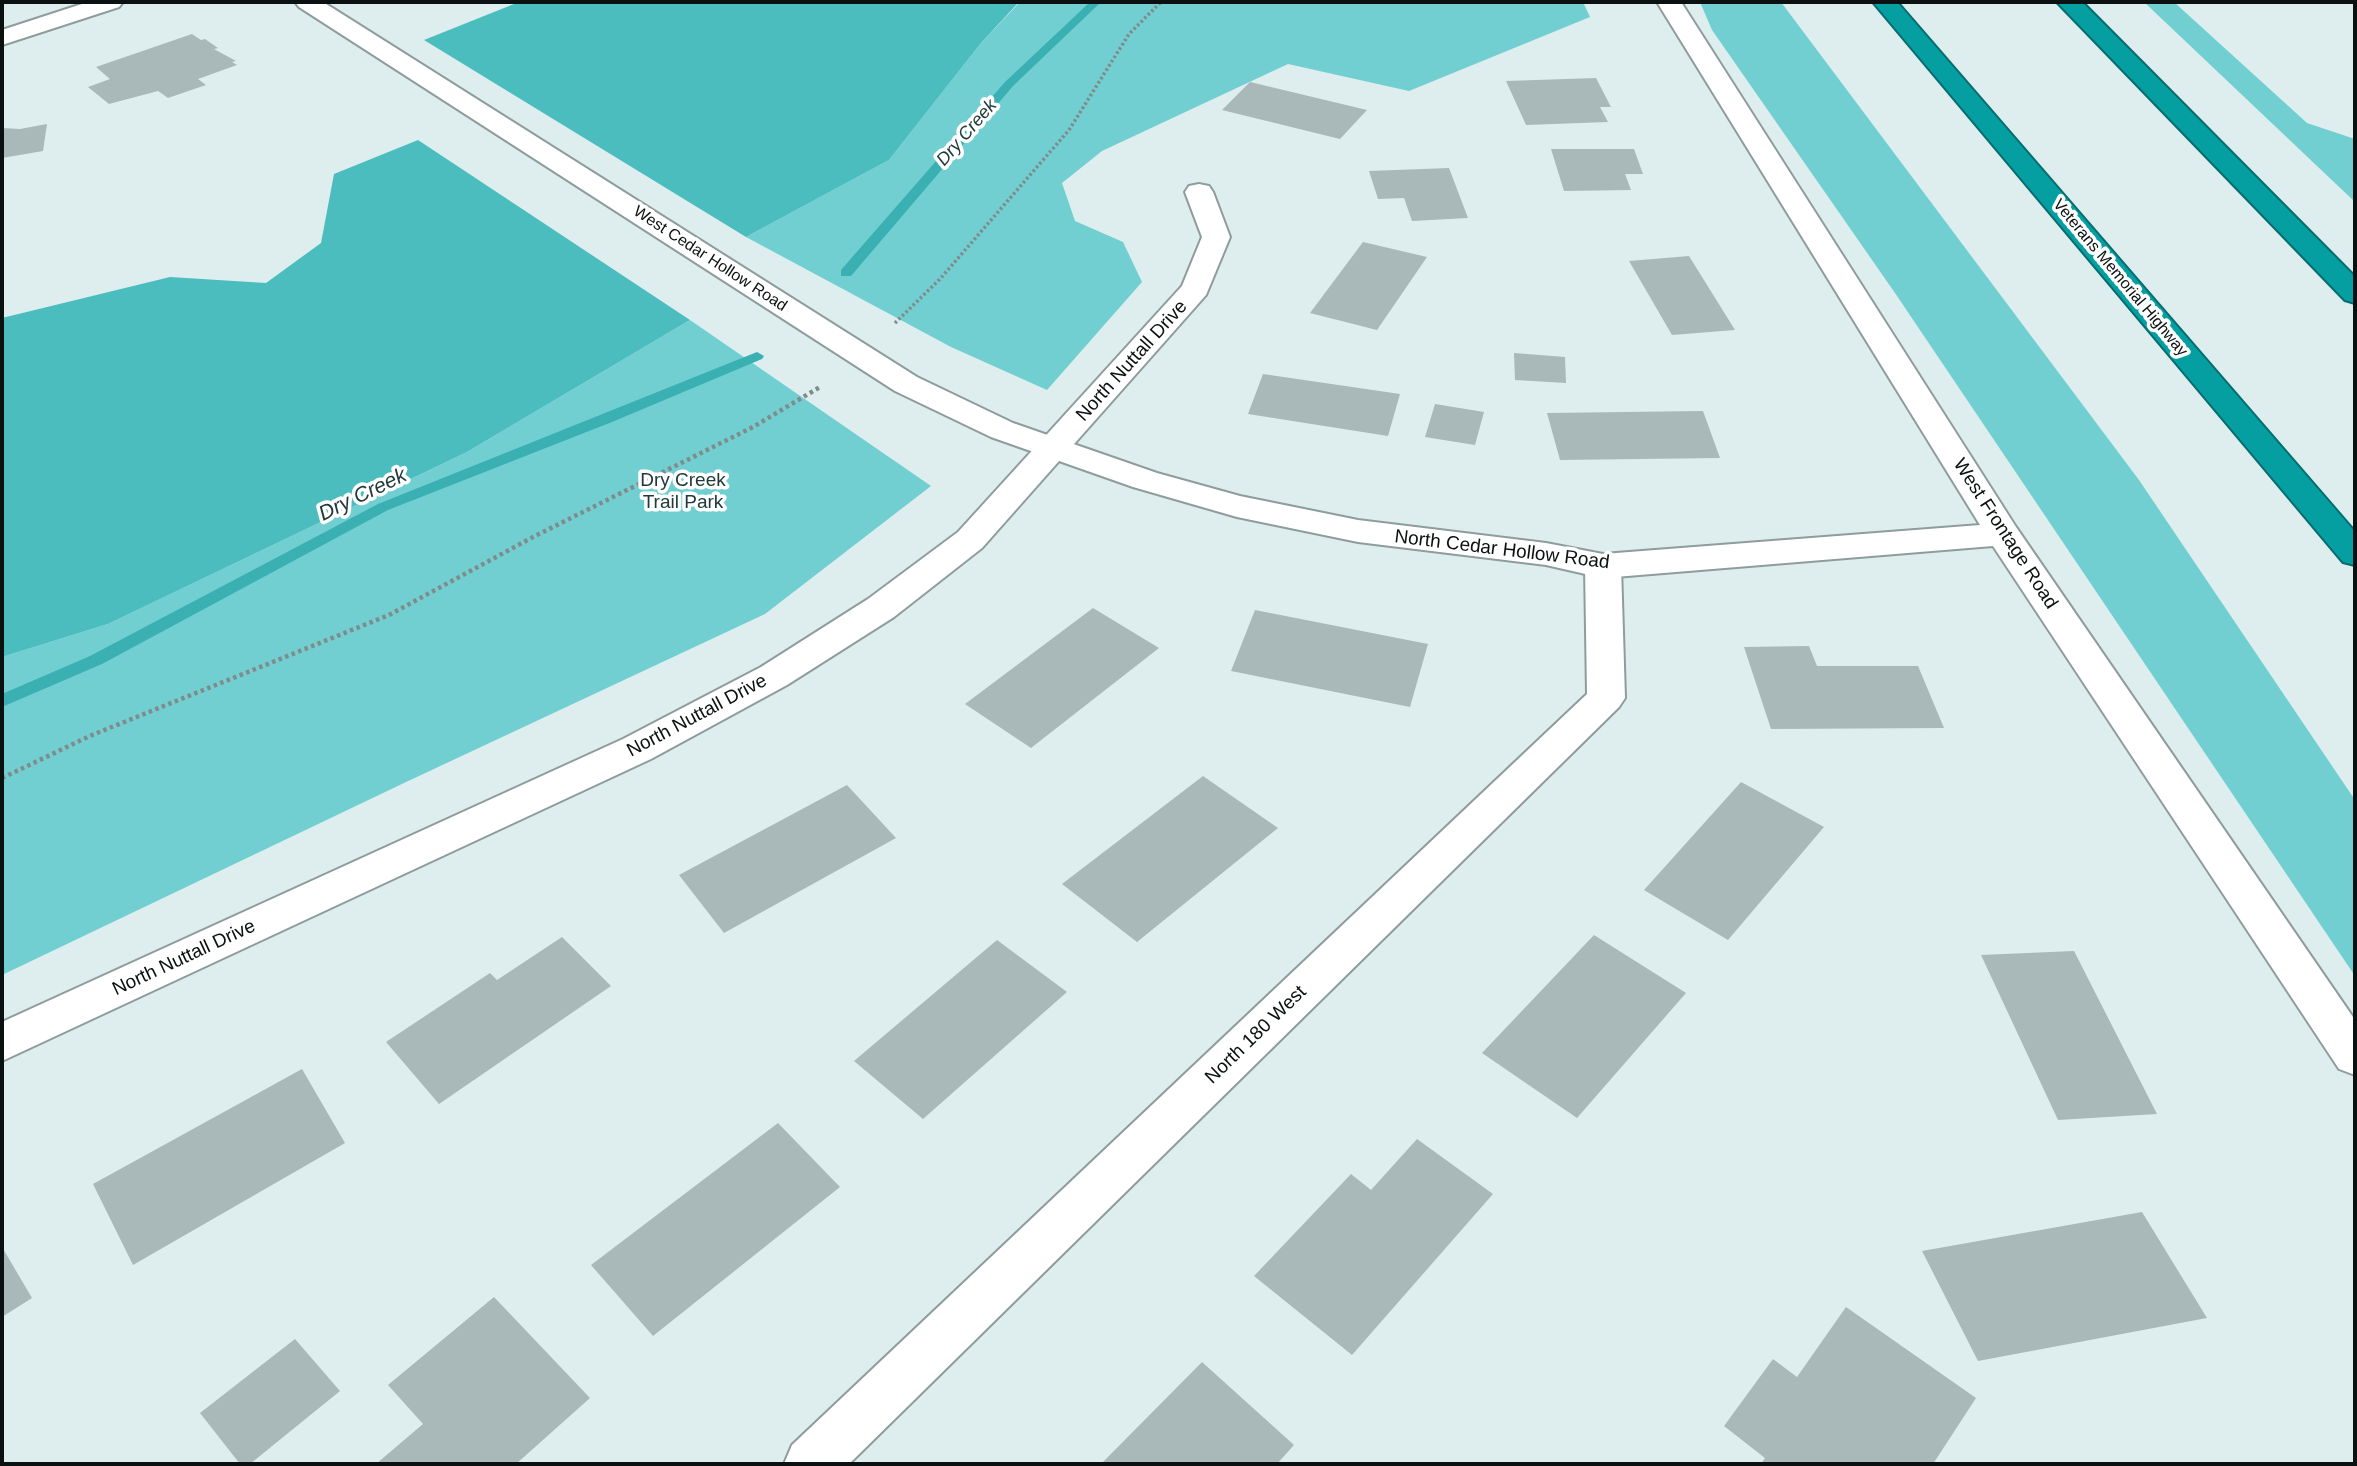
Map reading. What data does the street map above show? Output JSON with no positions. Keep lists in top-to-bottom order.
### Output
{
  "streets": {
    "highway": ["Veterans Memorial Highway"],
    "street": [
      "West Cedar Hollow Road",
      "North Nuttall Drive",
      "West Frontage Road",
      "North Cedar Hollow Road",
      "North 180 West"
    ]
  },
  "crossings": [
    ["West Cedar Hollow Road", "North Nuttall Drive"],
    ["West Cedar Hollow Road", "North Cedar Hollow Road"],
    ["North Nuttall Drive", "North Cedar Hollow Road"],
    ["West Frontage Road", "North Cedar Hollow Road"],
    ["North Cedar Hollow Road", "North 180 West"]
  ],
  "water": ["Dry Creek"],
  "parks": ["Dry Creek Trail Park"]
}
